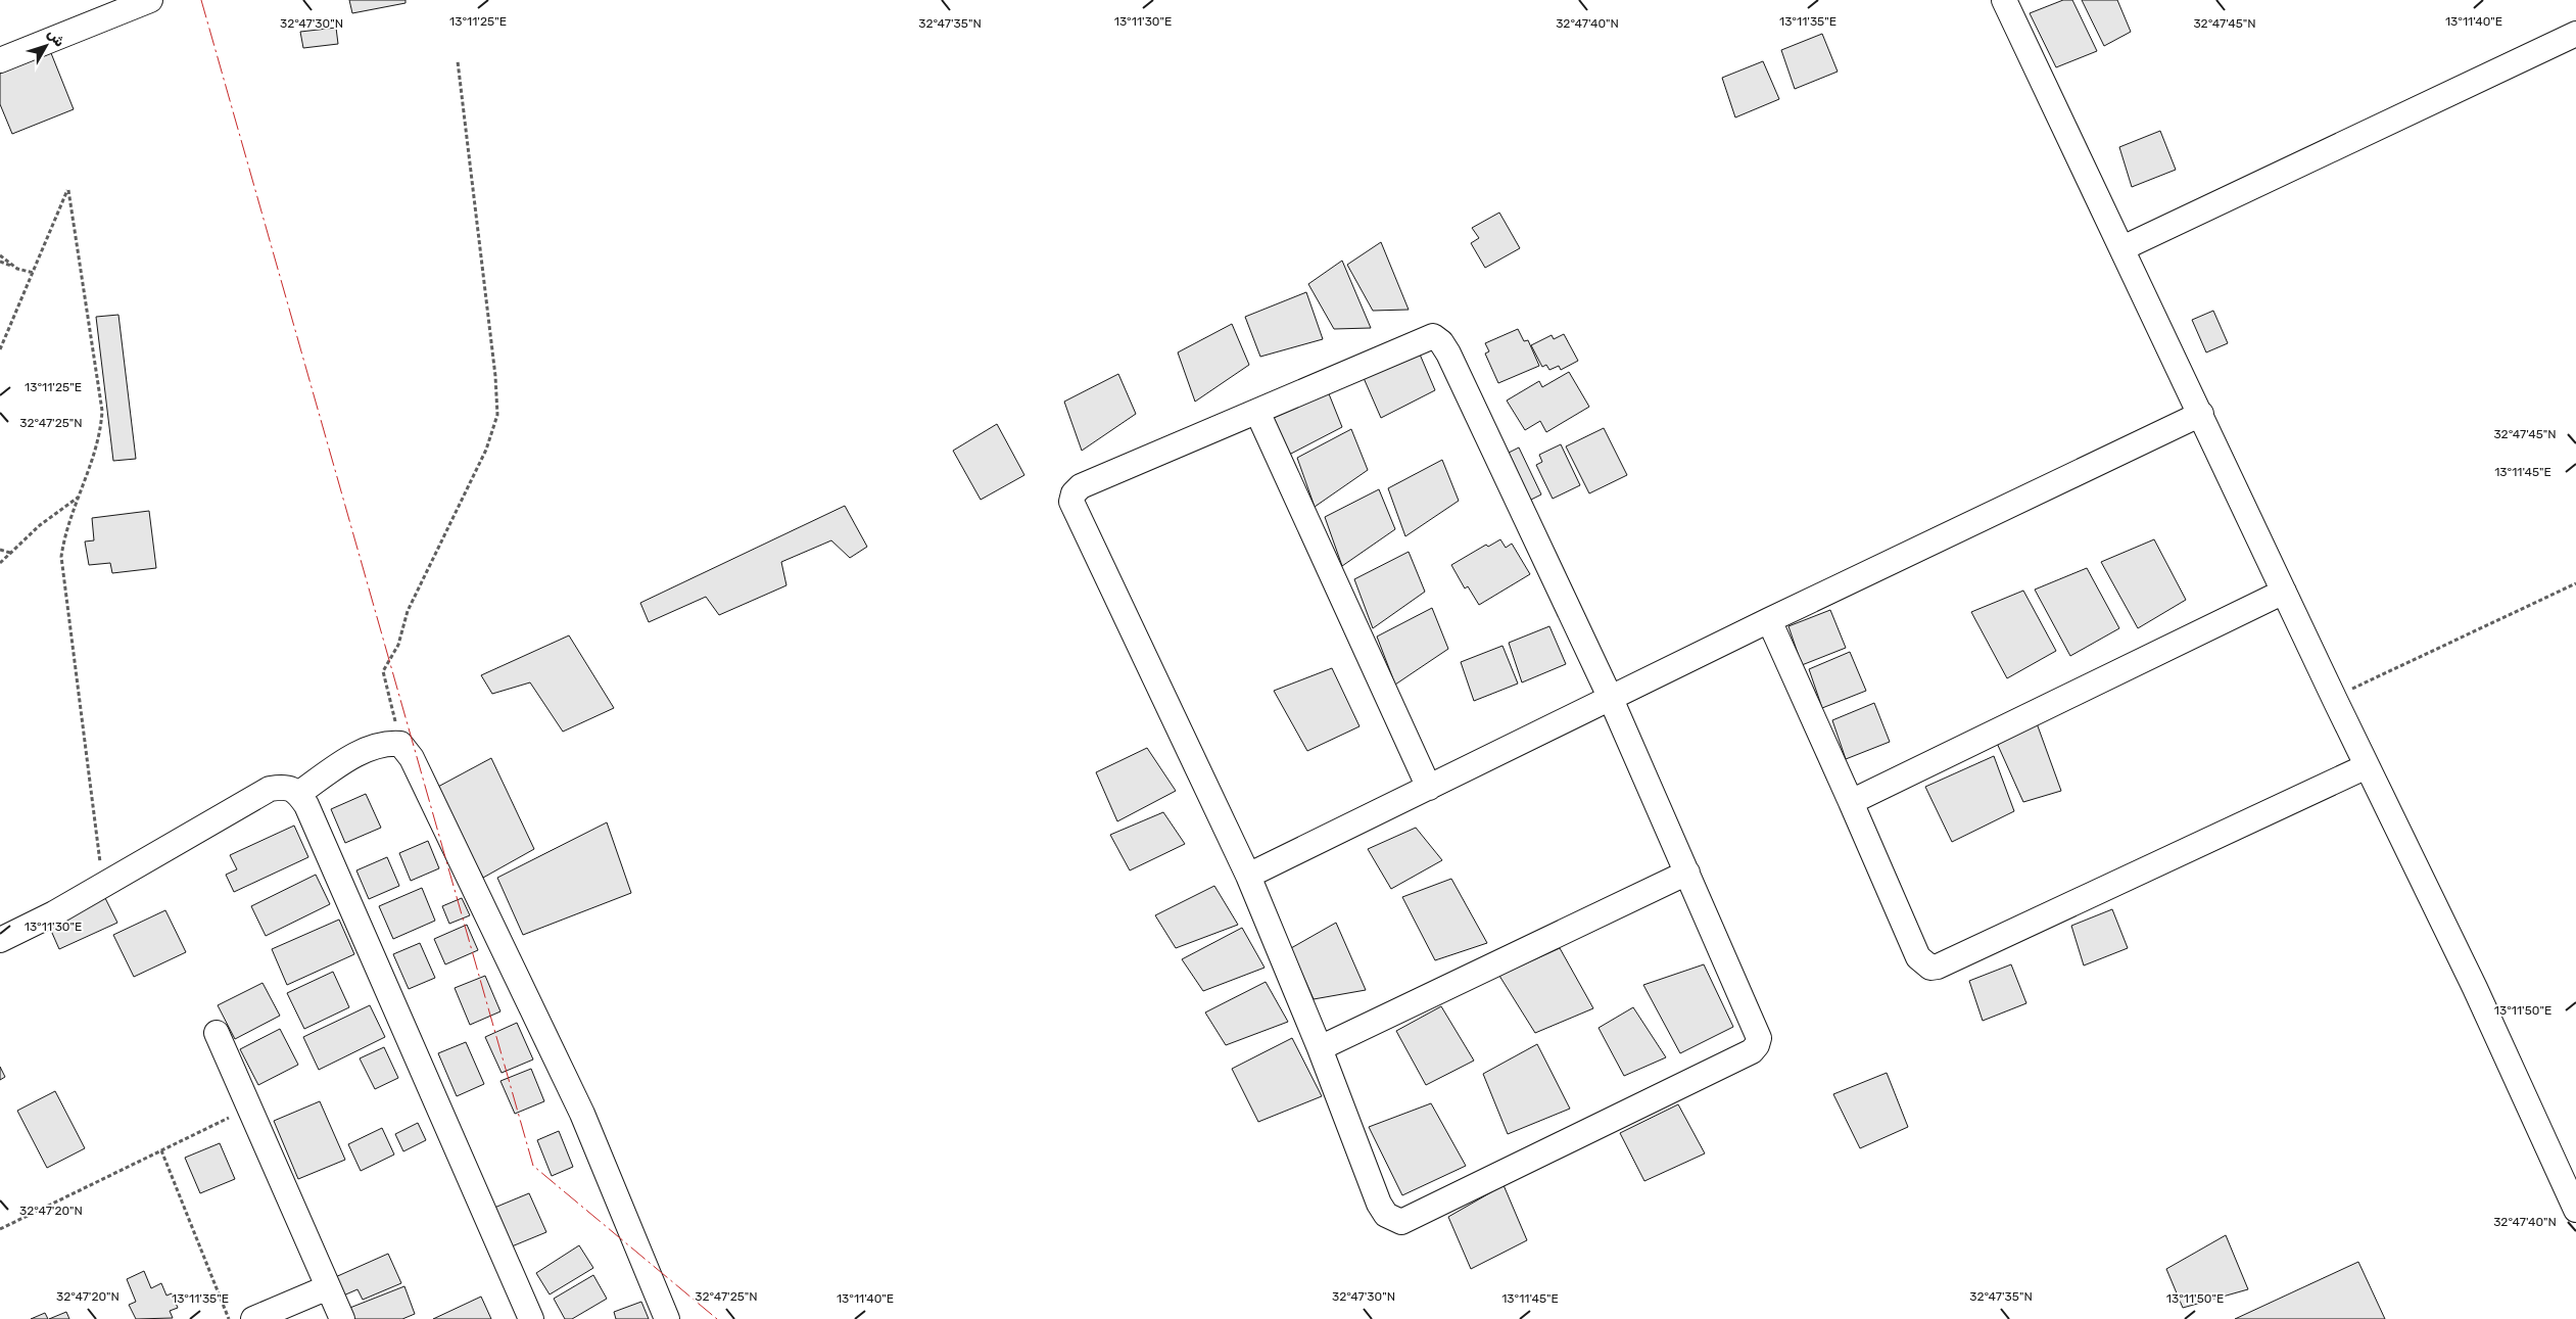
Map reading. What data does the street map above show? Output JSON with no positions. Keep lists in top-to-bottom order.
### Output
{
  "north": "top right",
  "coordinates": [
    "13°11'30\"E",
    "13°11'25\"E",
    "13°11'35\"E",
    "13°11'40\"E",
    "32°47'30\"N",
    "32°47'35\"N",
    "32°47'45\"N",
    "32°47'40\"N",
    "32°47'25\"N",
    "13°11'45\"E",
    "13°11'50\"E",
    "32°47'20\"N"
  ]
}
